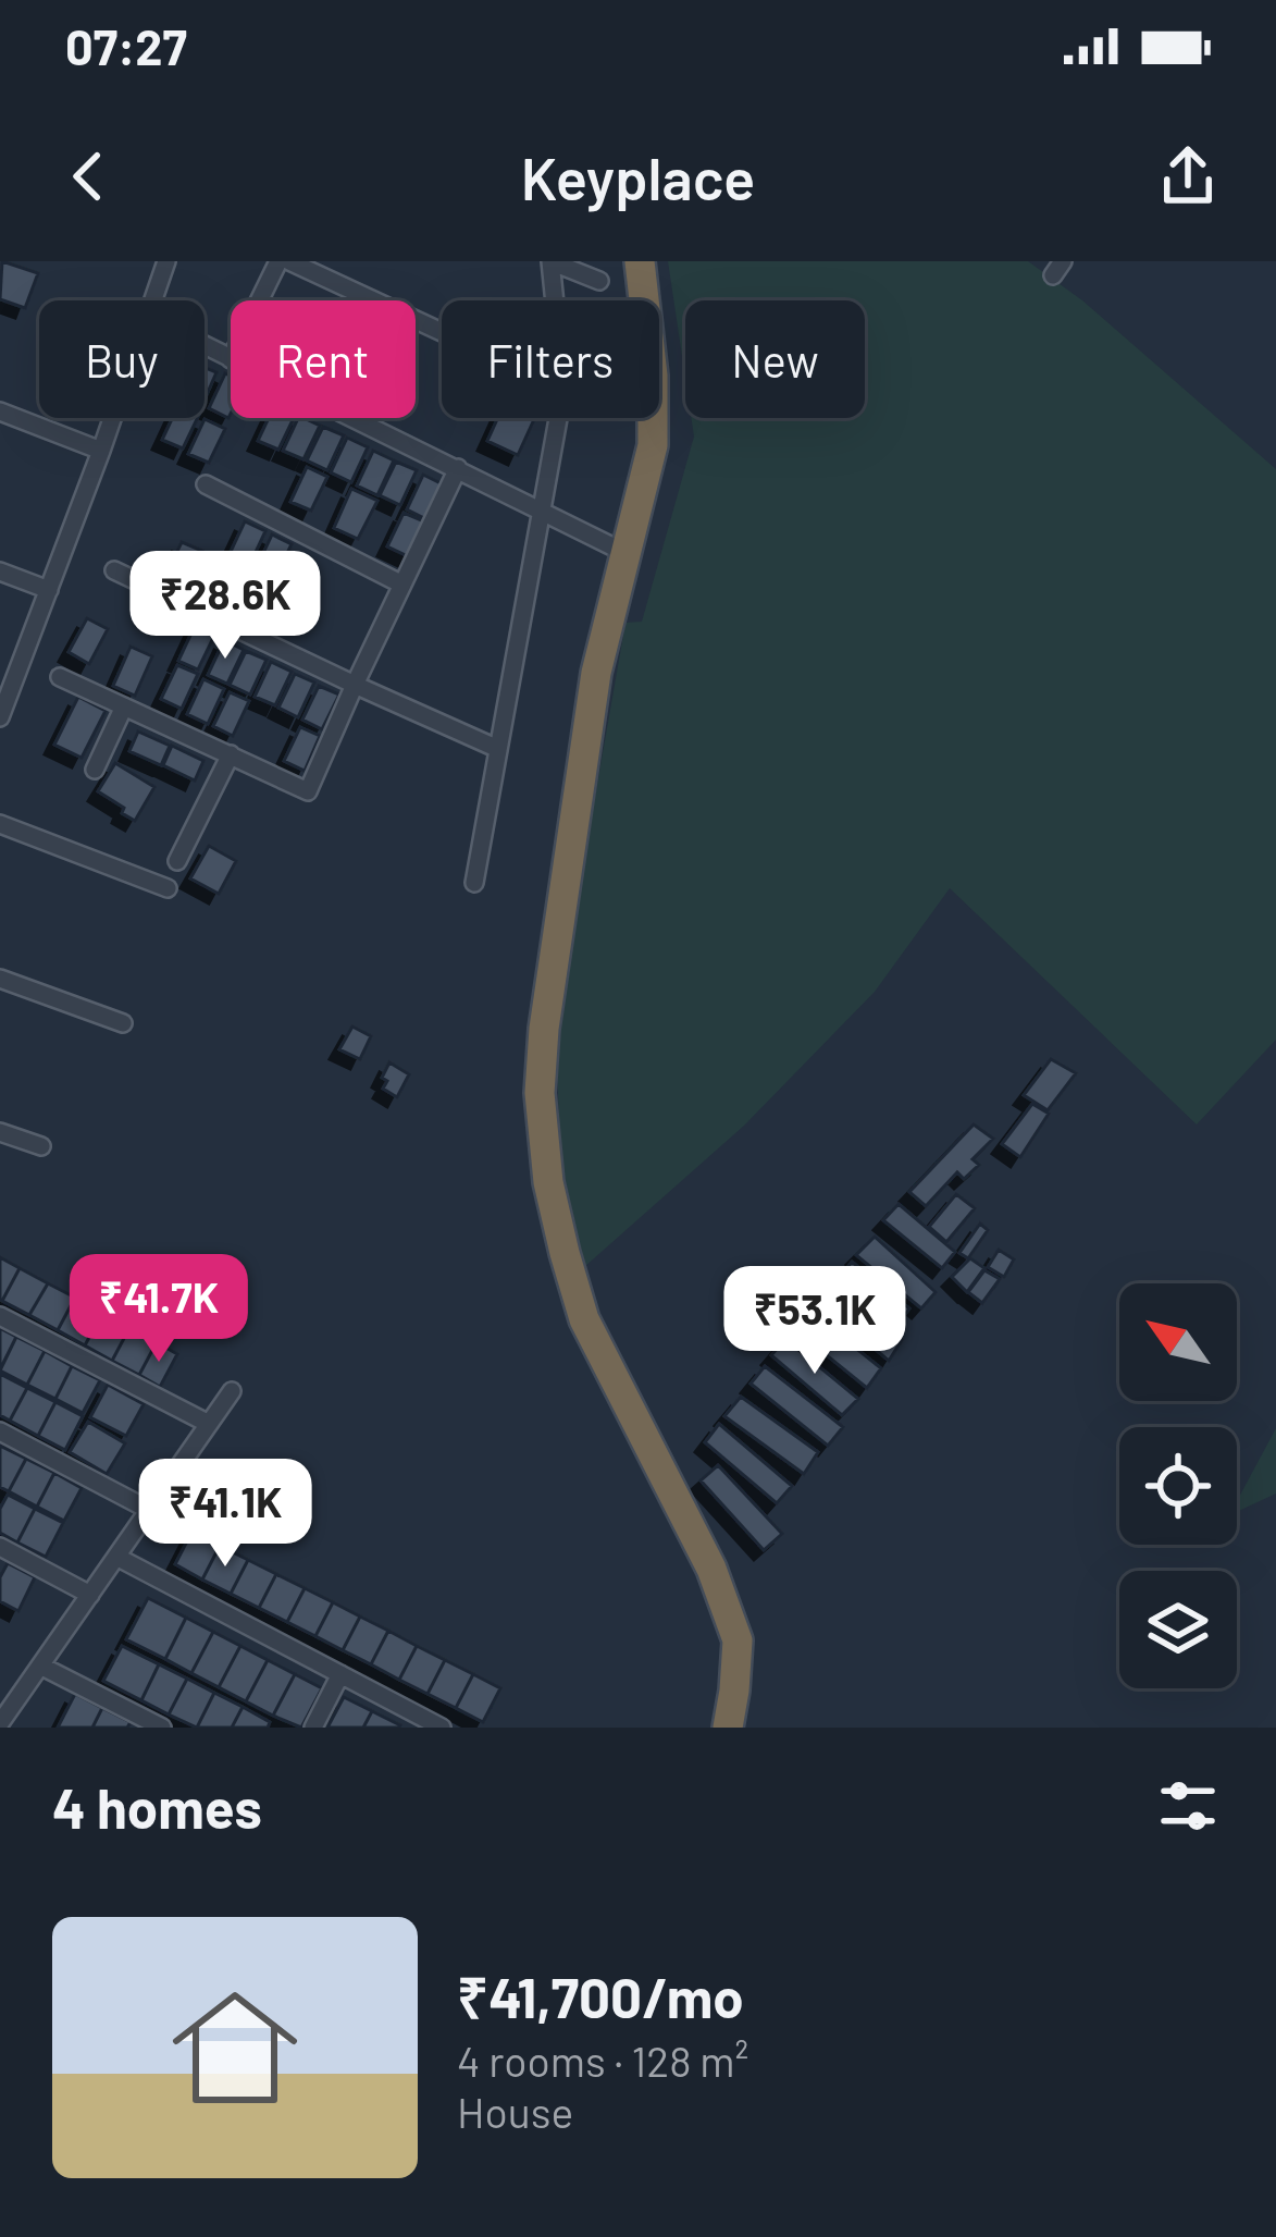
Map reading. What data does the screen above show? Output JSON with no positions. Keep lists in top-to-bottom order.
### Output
{
  "north": "top left",
  "page": {
    "status": "07:27",
    "header": "Keyplace",
    "chip": [
      "Buy",
      "Rent",
      "Filters",
      "New"
    ],
    "price": [
      "₹28.6K",
      "₹41.7K",
      "₹53.1K",
      "₹41.1K"
    ],
    "heading": "4 homes",
    "list": [
      {
        "name": "₹41,700/mo",
        "note": "4 rooms · 128 m² · House"
      }
    ]
  }
}
